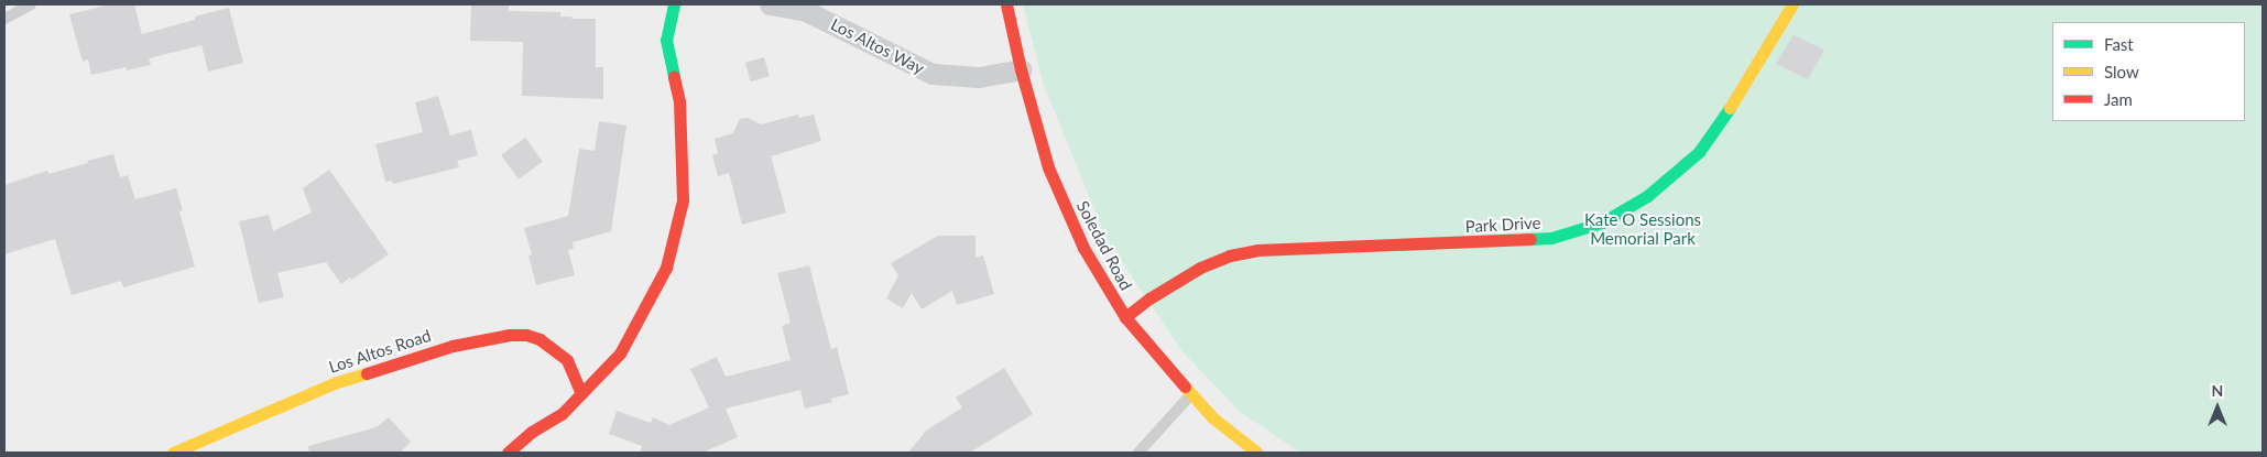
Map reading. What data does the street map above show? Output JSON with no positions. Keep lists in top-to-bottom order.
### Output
{
  "streets": {
    "street": [
      "Los Altos Way",
      "Park Drive",
      "Soledad Road",
      "Los Altos Road"
    ]
  },
  "crossings": [
    ["Los Altos Way", "Soledad Road"],
    ["Park Drive", "Soledad Road"]
  ],
  "parks": ["Kate O Sessions Memorial Park"],
  "legend": ["Fast", "Slow", "Jam"],
  "north": "top"
}
